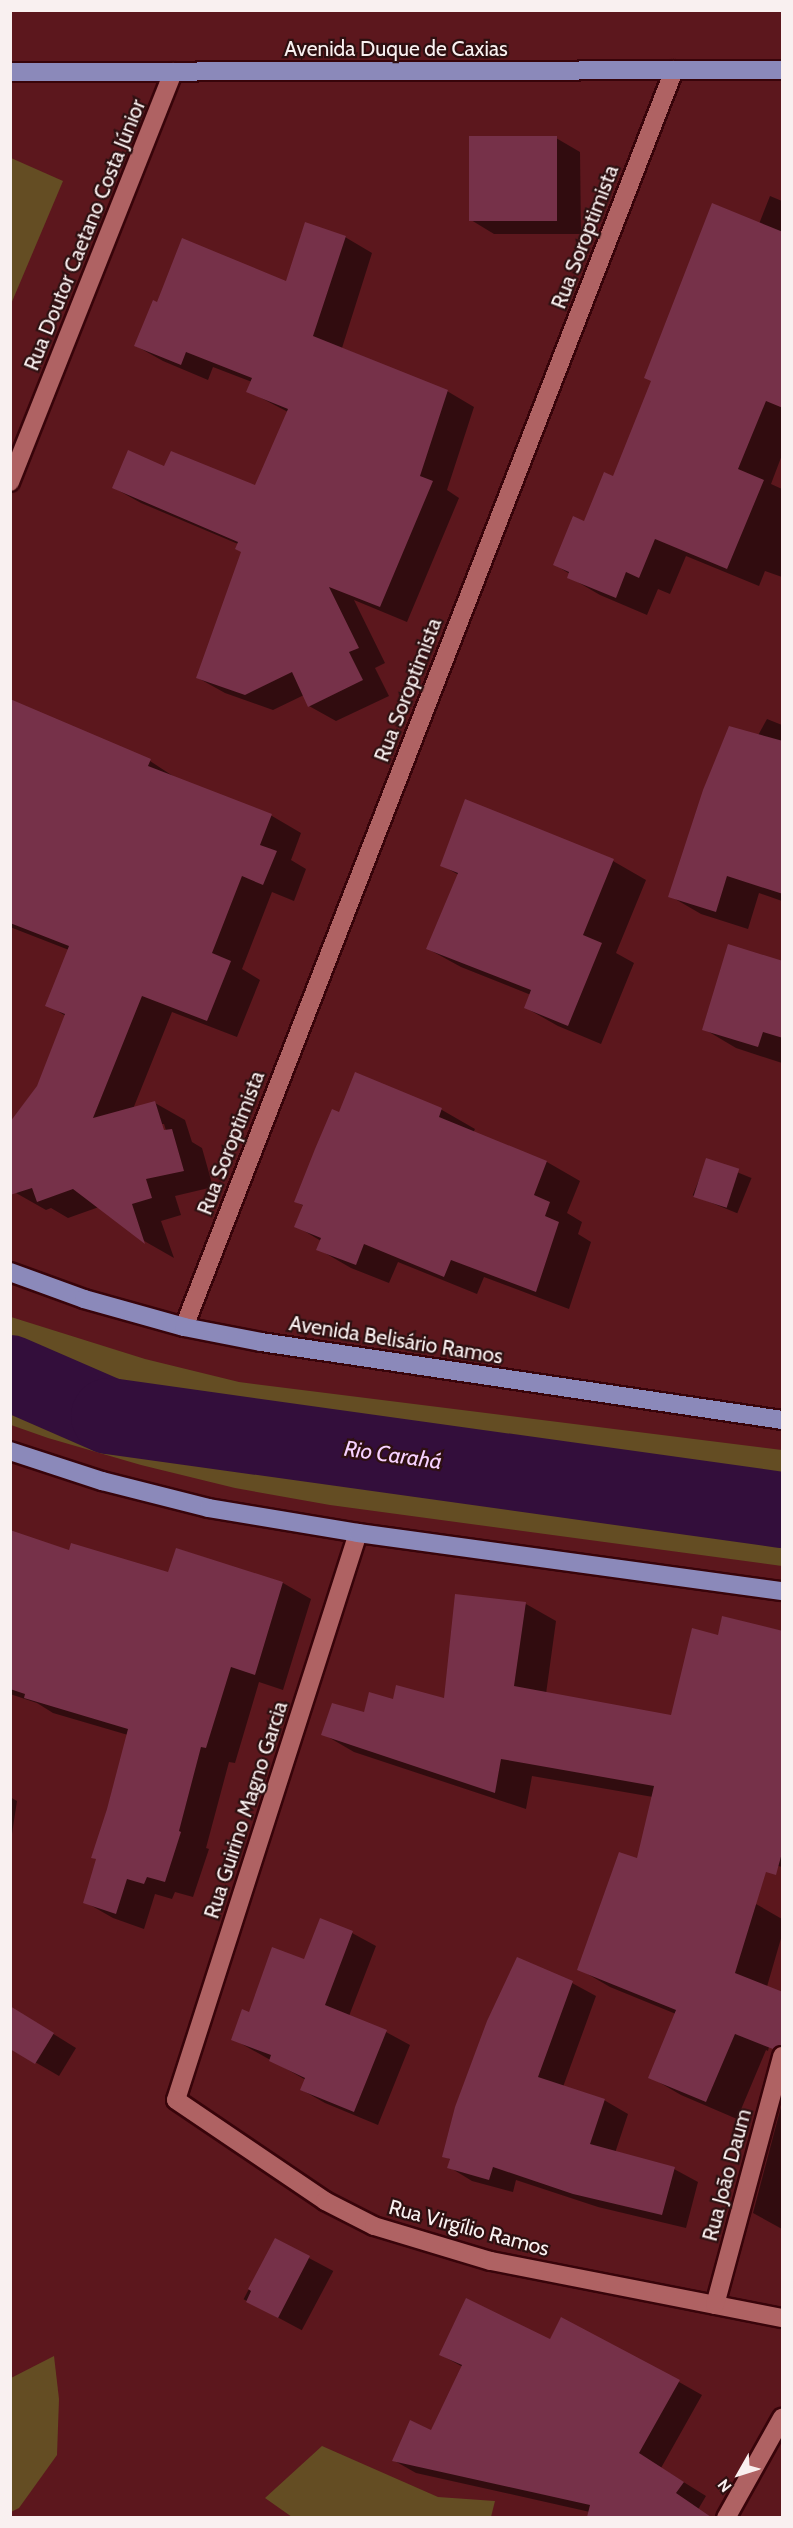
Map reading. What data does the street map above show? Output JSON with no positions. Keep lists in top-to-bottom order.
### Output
{
  "streets": {
    "main road": ["Avenida Duque de Caxias", "Avenida Belisário Ramos"],
    "street": [
      "Rua Doutor Caetano Costa Júnior",
      "Rua Soroptimista",
      "Rua Guirino Magno Garcia",
      "Rua João Daum",
      "Rua Virgílio Ramos"
    ]
  },
  "crossings": [
    ["Avenida Duque de Caxias", "Rua Doutor Caetano Costa Júnior"],
    ["Avenida Duque de Caxias", "Rua Soroptimista"],
    ["Rua Soroptimista", "Avenida Belisário Ramos"],
    ["Rua Guirino Magno Garcia", "Rua Virgílio Ramos"],
    ["Rua João Daum", "Rua Virgílio Ramos"]
  ],
  "water": ["Rio Carahá"],
  "north": "bottom left"
}
